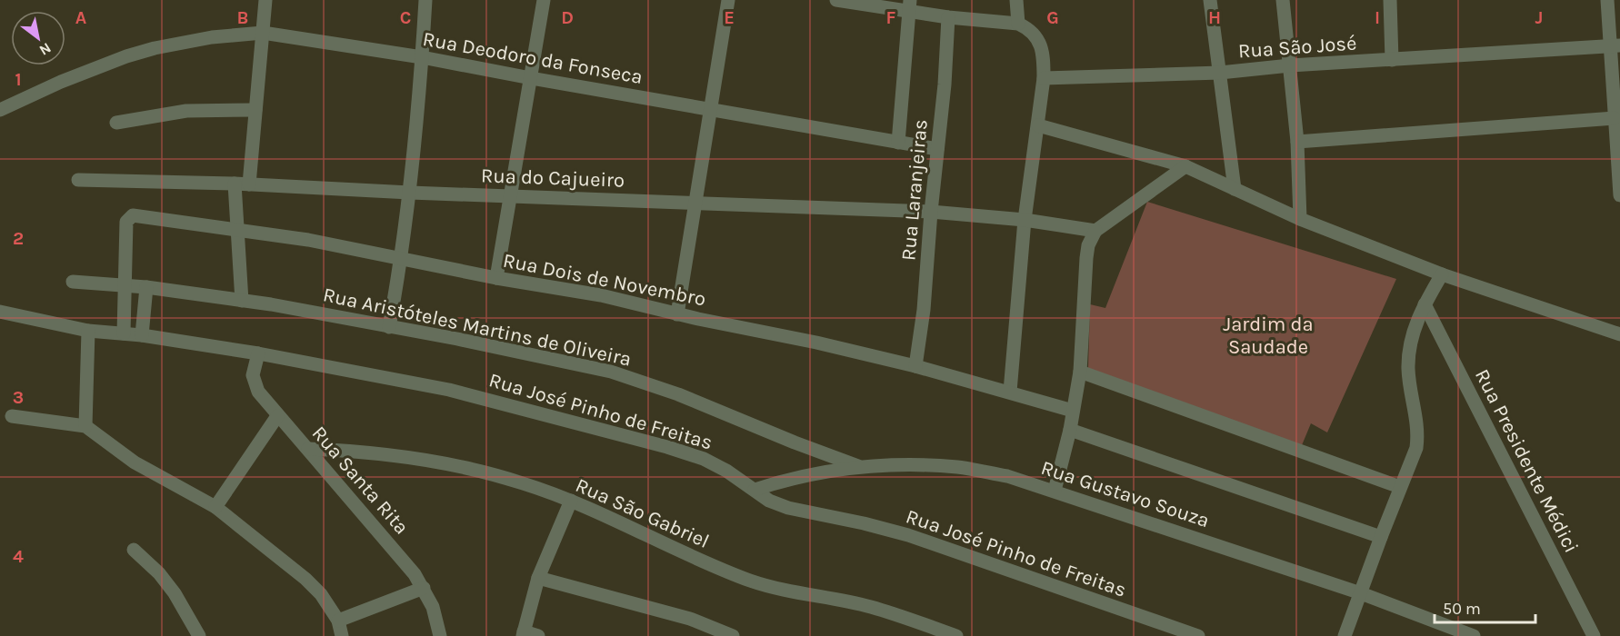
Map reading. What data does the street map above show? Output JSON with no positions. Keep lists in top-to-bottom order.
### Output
{
  "streets": {
    "street": [
      "Rua São José",
      "Rua Deodoro da Fonseca",
      "Rua do Cajueiro",
      "Rua Laranjeiras",
      "Rua Dois de Novembro",
      "Rua Aristóteles Martins de Oliveira",
      "Rua José Pinho de Freitas",
      "Rua Presidente Médici",
      "Rua Santa Rita",
      "Rua Gustavo Souza",
      "Rua São Gabriel"
    ]
  },
  "crossings": [
    ["Rua Deodoro da Fonseca", "Rua Laranjeiras"],
    ["Rua do Cajueiro", "Rua Laranjeiras"],
    ["Rua Laranjeiras", "Rua Dois de Novembro"],
    ["Rua Dois de Novembro", "Rua Aristóteles Martins de Oliveira"],
    ["Rua Aristóteles Martins de Oliveira", "Rua Gustavo Souza"],
    ["Rua José Pinho de Freitas", "Rua Santa Rita"],
    ["Rua José Pinho de Freitas", "Rua Gustavo Souza"],
    ["Rua Santa Rita", "Rua São Gabriel"]
  ],
  "parks": ["Jardim da Saudade"],
  "scale_bar": "50 m",
  "north": "bottom right",
  "grid": {
    "columns": [
      "A",
      "B",
      "C",
      "D",
      "E",
      "F",
      "G",
      "H",
      "I",
      "J"
    ],
    "rows": [
      "1",
      "2",
      "3",
      "4"
    ]
  }
}
